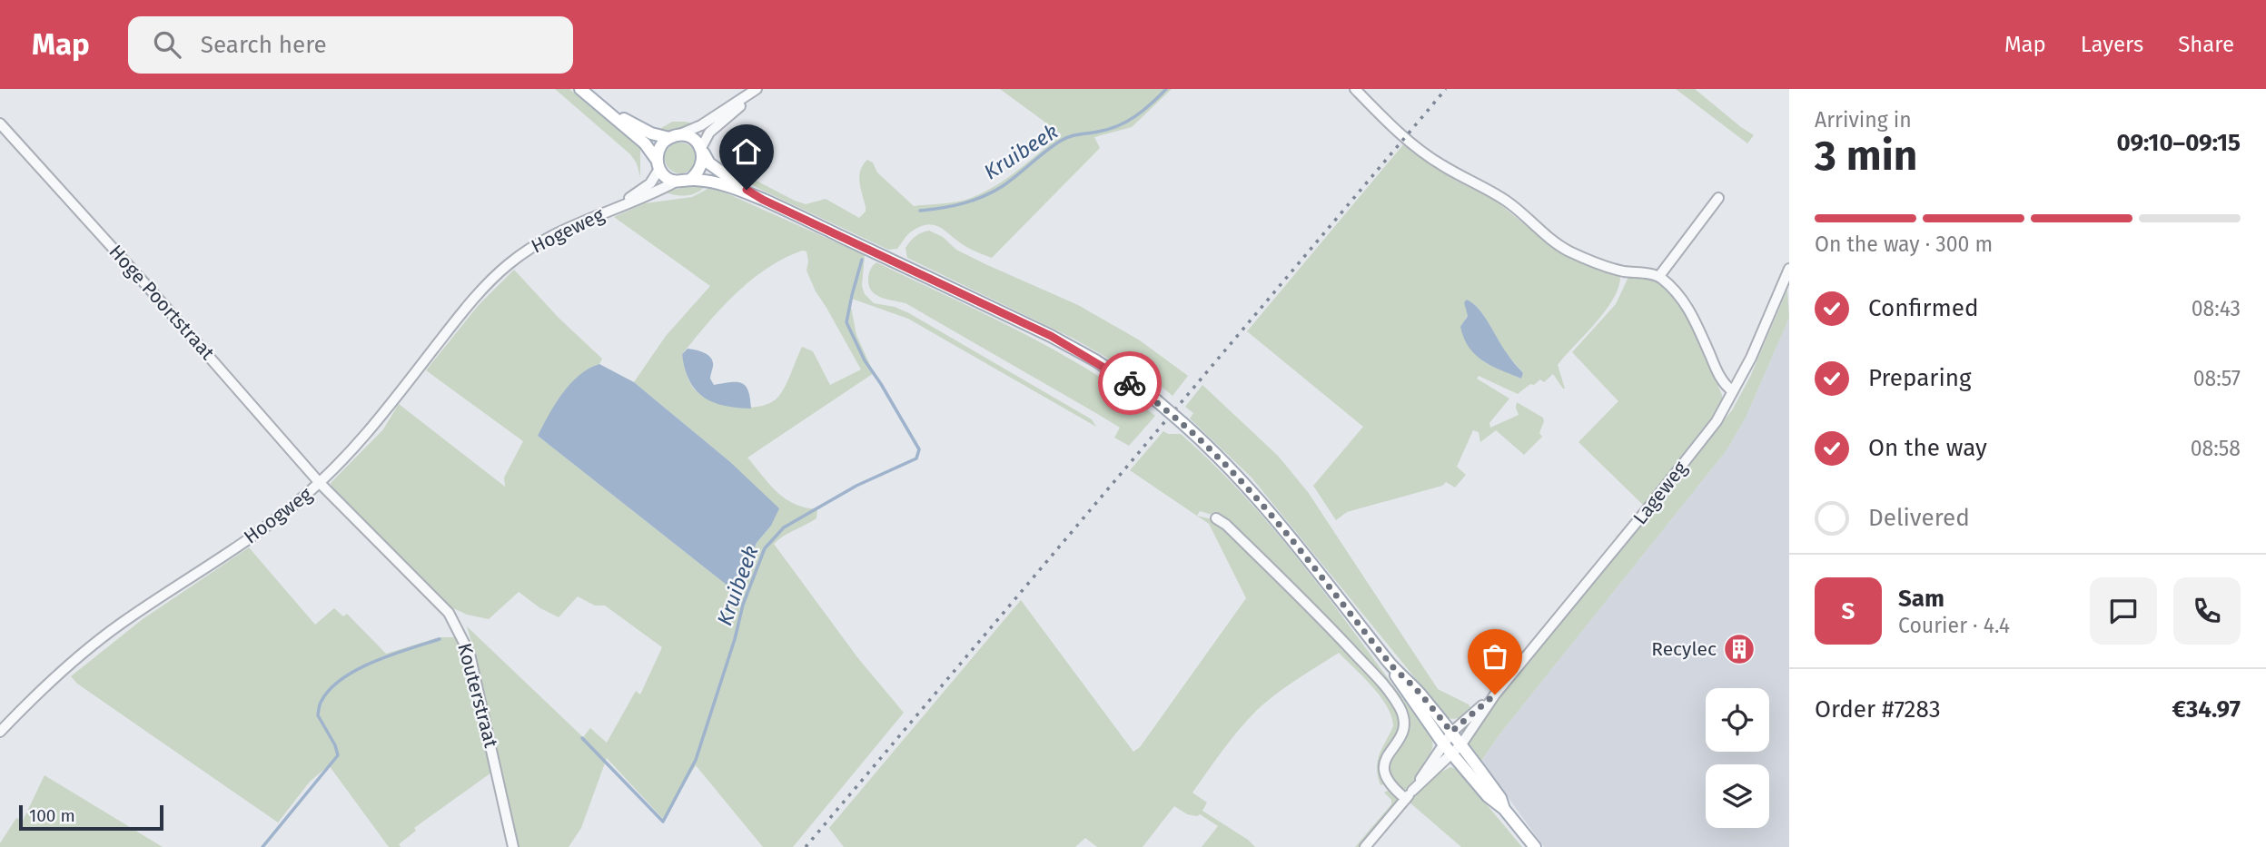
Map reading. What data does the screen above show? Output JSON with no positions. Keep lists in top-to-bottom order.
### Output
{
  "streets": {
    "street": [
      "Hogeweg",
      "Hoge Poortstraat",
      "Lageweg",
      "Hoogweg",
      "Kouterstraat"
    ]
  },
  "crossings": [
    ["Hogeweg", "Hoogweg"],
    ["Hoge Poortstraat", "Hoogweg"],
    ["Hoge Poortstraat", "Kouterstraat"],
    ["Hoogweg", "Kouterstraat"]
  ],
  "water": ["Kruibeek"],
  "places": {
    "building": ["Recylec"]
  },
  "scale_bar": "100 m",
  "page": {
    "header": "Map",
    "search": "Search here",
    "nav": ["Map", "Layers", "Share"],
    "heading": ["3 min", "Arriving in", "09:10–09:15"],
    "panel": [
      "Sam",
      "Courier · 4.4",
      "Order #7283",
      "€34.97"
    ],
    "bar": "On the way · 300 m",
    "list": [
      ["Confirmed", "08:43"],
      ["Preparing", "08:57"],
      ["On the way", "08:58"],
      "Delivered"
    ],
    "round": "S",
    "scale": "100 m"
  }
}
